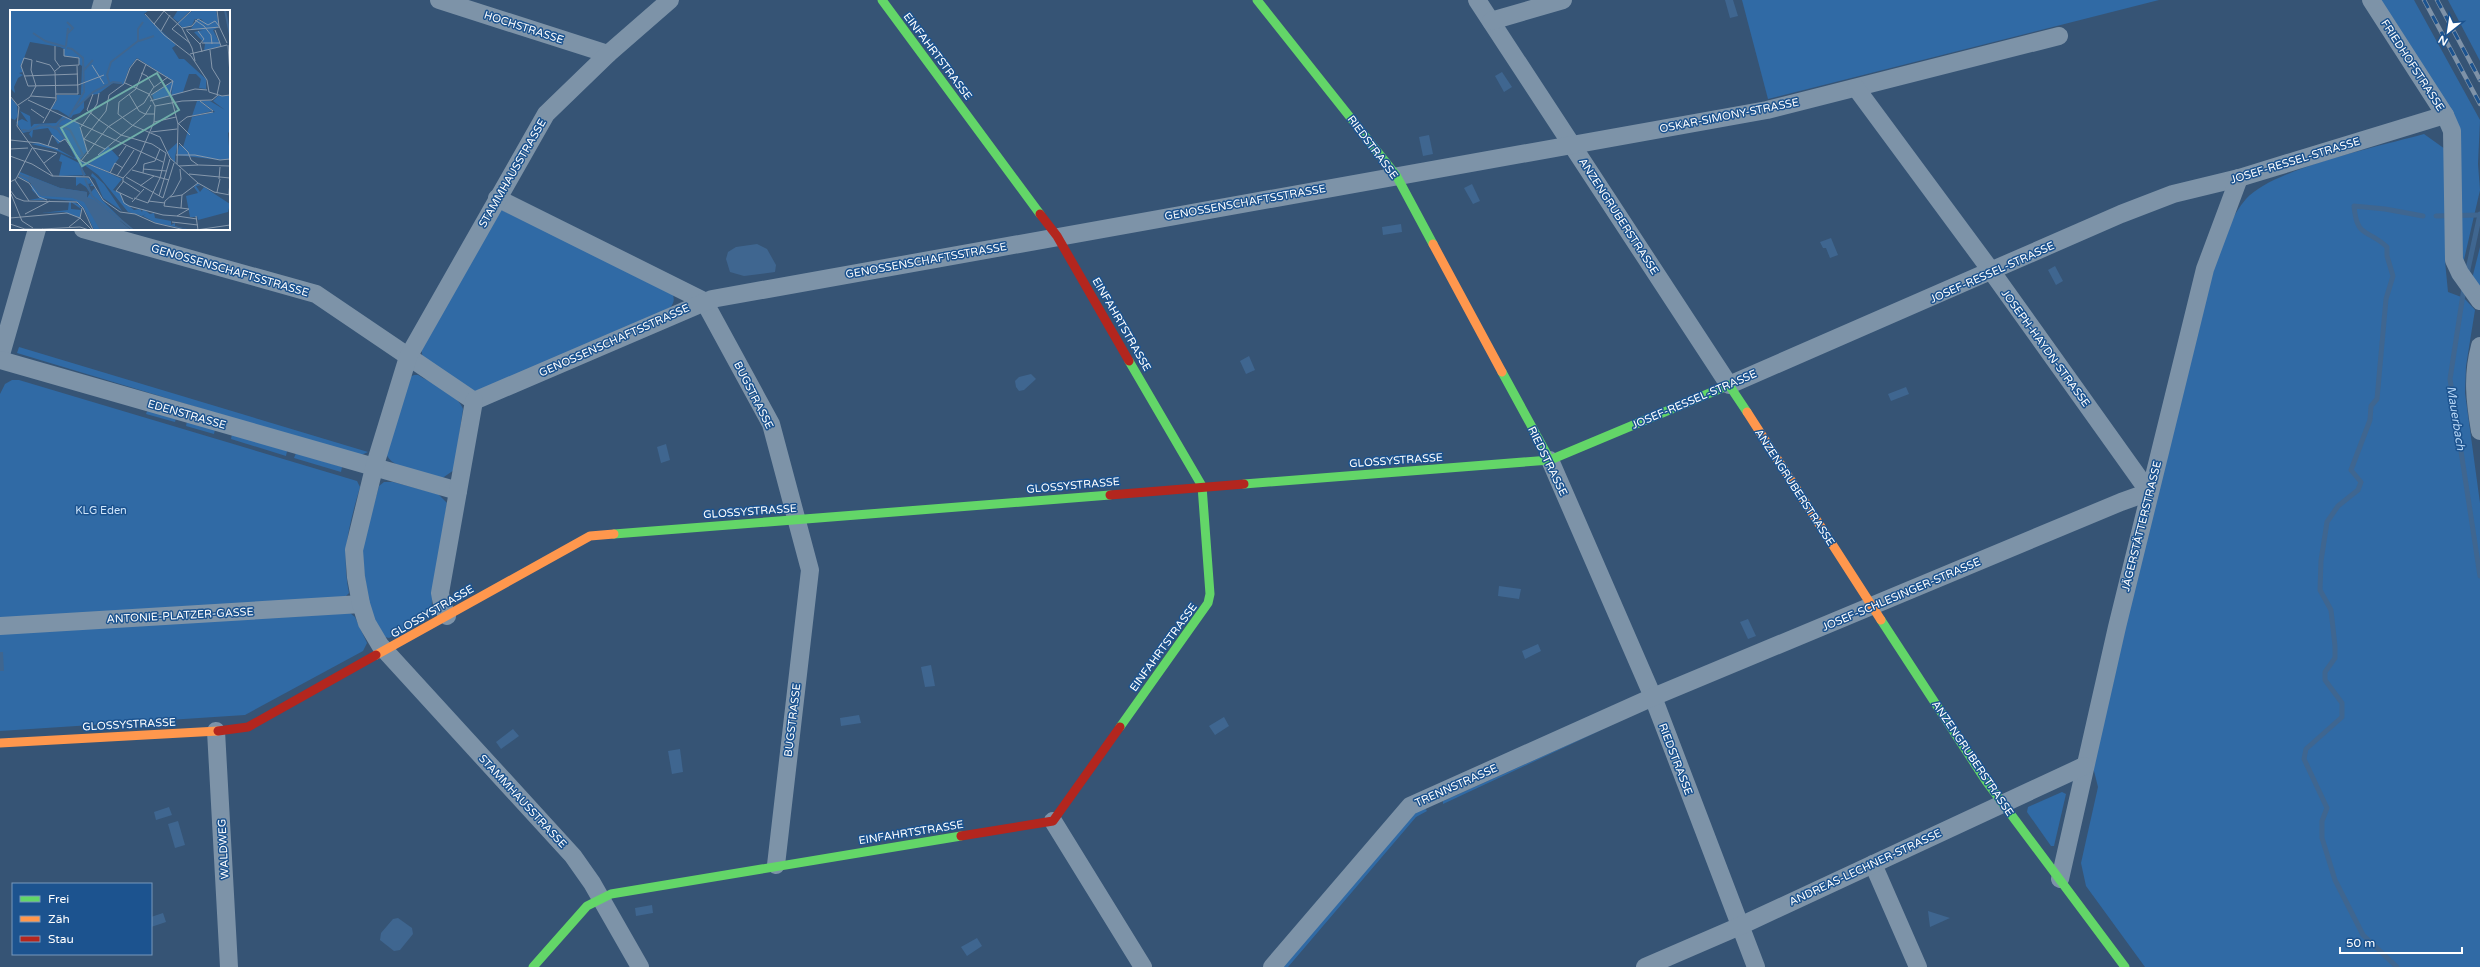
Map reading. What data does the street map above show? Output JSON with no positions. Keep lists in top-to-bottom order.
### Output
{
  "streets": {
    "street": [
      "HOCHSTRASSE",
      "EINFAHRTSTRASSE",
      "FRIEDHOFSTRASSE",
      "OSKAR-SIMONY-STRASSE",
      "RIEDSTRASSE",
      "JOSEF-RESSEL-STRASSE",
      "STAMMHAUSSTRASSE",
      "GENOSSENSCHAFTSSTRASSE",
      "ANZENGRUBERSTRASSE",
      "JOSEPH-HAYDN-STRASSE",
      "BUGSTRASSE",
      "EDENSTRASSE",
      "GLOSSYSTRASSE",
      "JÄGERSTÄTTERSTRASSE",
      "JOSEF-SCHLESINGER-STRASSE",
      "ANTONIE-PLATZER-GASSE",
      "TRENNSTRASSE",
      "WALDWEG",
      "ANDREAS-LECHNER-STRASSE"
    ]
  },
  "crossings": [
    ["HOCHSTRASSE", "STAMMHAUSSTRASSE"],
    ["EINFAHRTSTRASSE", "STAMMHAUSSTRASSE"],
    ["EINFAHRTSTRASSE", "GENOSSENSCHAFTSSTRASSE"],
    ["EINFAHRTSTRASSE", "BUGSTRASSE"],
    ["EINFAHRTSTRASSE", "GLOSSYSTRASSE"],
    ["FRIEDHOFSTRASSE", "JOSEF-RESSEL-STRASSE"],
    ["OSKAR-SIMONY-STRASSE", "RIEDSTRASSE"],
    ["OSKAR-SIMONY-STRASSE", "GENOSSENSCHAFTSSTRASSE"],
    ["OSKAR-SIMONY-STRASSE", "ANZENGRUBERSTRASSE"],
    ["OSKAR-SIMONY-STRASSE", "JOSEPH-HAYDN-STRASSE"],
    ["RIEDSTRASSE", "JOSEF-RESSEL-STRASSE"],
    ["RIEDSTRASSE", "GENOSSENSCHAFTSSTRASSE"],
    ["RIEDSTRASSE", "GLOSSYSTRASSE"],
    ["RIEDSTRASSE", "JOSEF-SCHLESINGER-STRASSE"],
    ["RIEDSTRASSE", "TRENNSTRASSE"],
    ["RIEDSTRASSE", "ANDREAS-LECHNER-STRASSE"],
    ["JOSEF-RESSEL-STRASSE", "ANZENGRUBERSTRASSE"],
    ["JOSEF-RESSEL-STRASSE", "JOSEPH-HAYDN-STRASSE"],
    ["JOSEF-RESSEL-STRASSE", "GLOSSYSTRASSE"],
    ["JOSEF-RESSEL-STRASSE", "JÄGERSTÄTTERSTRASSE"],
    ["STAMMHAUSSTRASSE", "GENOSSENSCHAFTSSTRASSE"],
    ["STAMMHAUSSTRASSE", "EDENSTRASSE"],
    ["STAMMHAUSSTRASSE", "GLOSSYSTRASSE"],
    ["STAMMHAUSSTRASSE", "ANTONIE-PLATZER-GASSE"],
    ["GENOSSENSCHAFTSSTRASSE", "BUGSTRASSE"],
    ["ANZENGRUBERSTRASSE", "JÄGERSTÄTTERSTRASSE"],
    ["ANZENGRUBERSTRASSE", "JOSEF-SCHLESINGER-STRASSE"],
    ["ANZENGRUBERSTRASSE", "ANDREAS-LECHNER-STRASSE"],
    ["JOSEPH-HAYDN-STRASSE", "JÄGERSTÄTTERSTRASSE"],
    ["JOSEPH-HAYDN-STRASSE", "JOSEF-SCHLESINGER-STRASSE"],
    ["BUGSTRASSE", "GLOSSYSTRASSE"],
    ["GLOSSYSTRASSE", "WALDWEG"],
    ["JÄGERSTÄTTERSTRASSE", "JOSEF-SCHLESINGER-STRASSE"],
    ["JÄGERSTÄTTERSTRASSE", "ANDREAS-LECHNER-STRASSE"],
    ["JOSEF-SCHLESINGER-STRASSE", "TRENNSTRASSE"]
  ],
  "water": ["Mauerbach"],
  "parks": ["KLG Eden"],
  "legend": ["Frei", "Zäh", "Stau"],
  "scale_bar": "50 m",
  "north": "bottom left"
}
